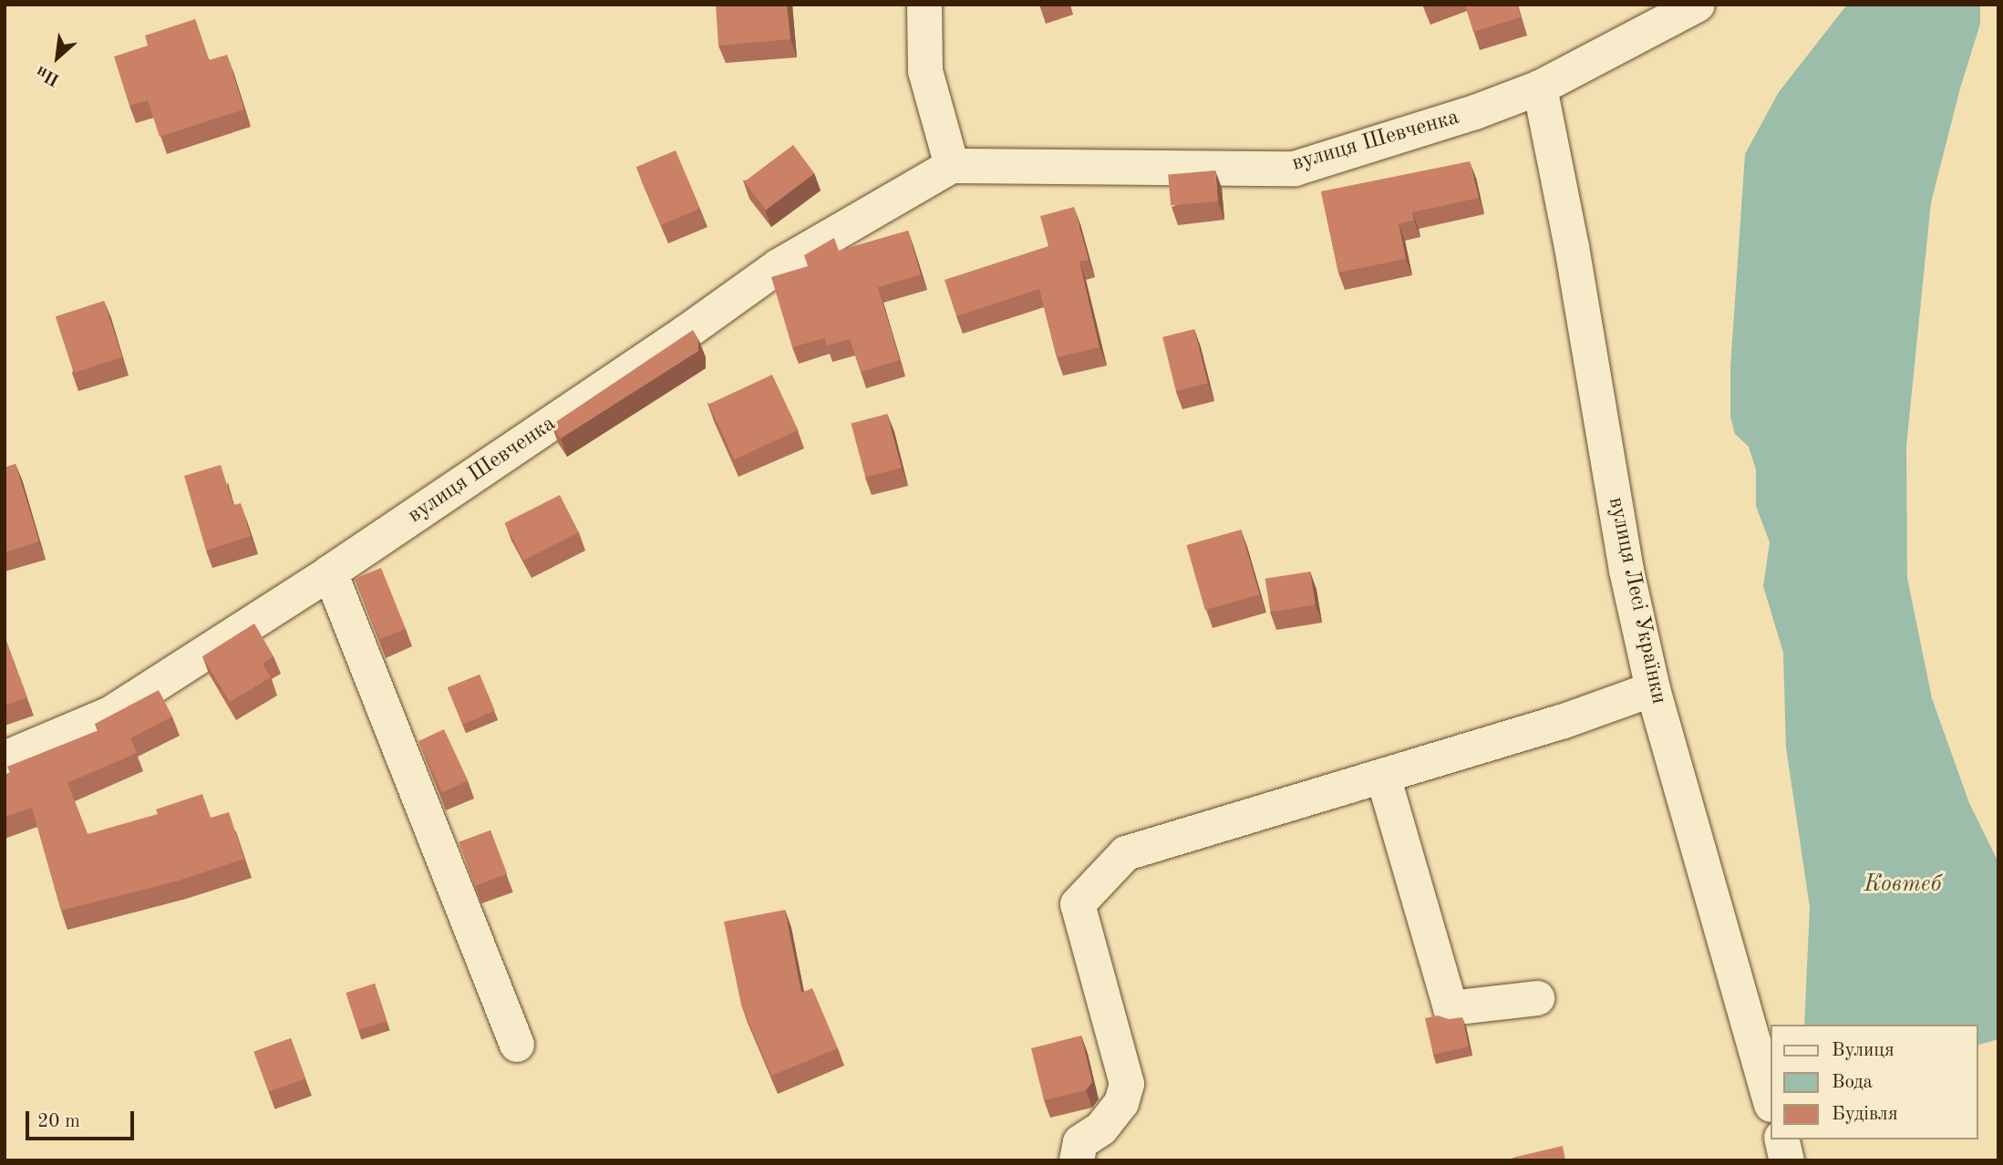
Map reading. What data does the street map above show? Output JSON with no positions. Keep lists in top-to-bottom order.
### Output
{
  "streets": {
    "street": ["вулиця Шевченка", "вулиця Лесі Українки"]
  },
  "crossings": [
    ["вулиця Шевченка", "вулиця Лесі Українки"]
  ],
  "water": ["Ковтеб"],
  "legend": ["Вулиця", "Вода", "Будівля"],
  "scale_bar": "20 m",
  "north": "bottom left"
}
